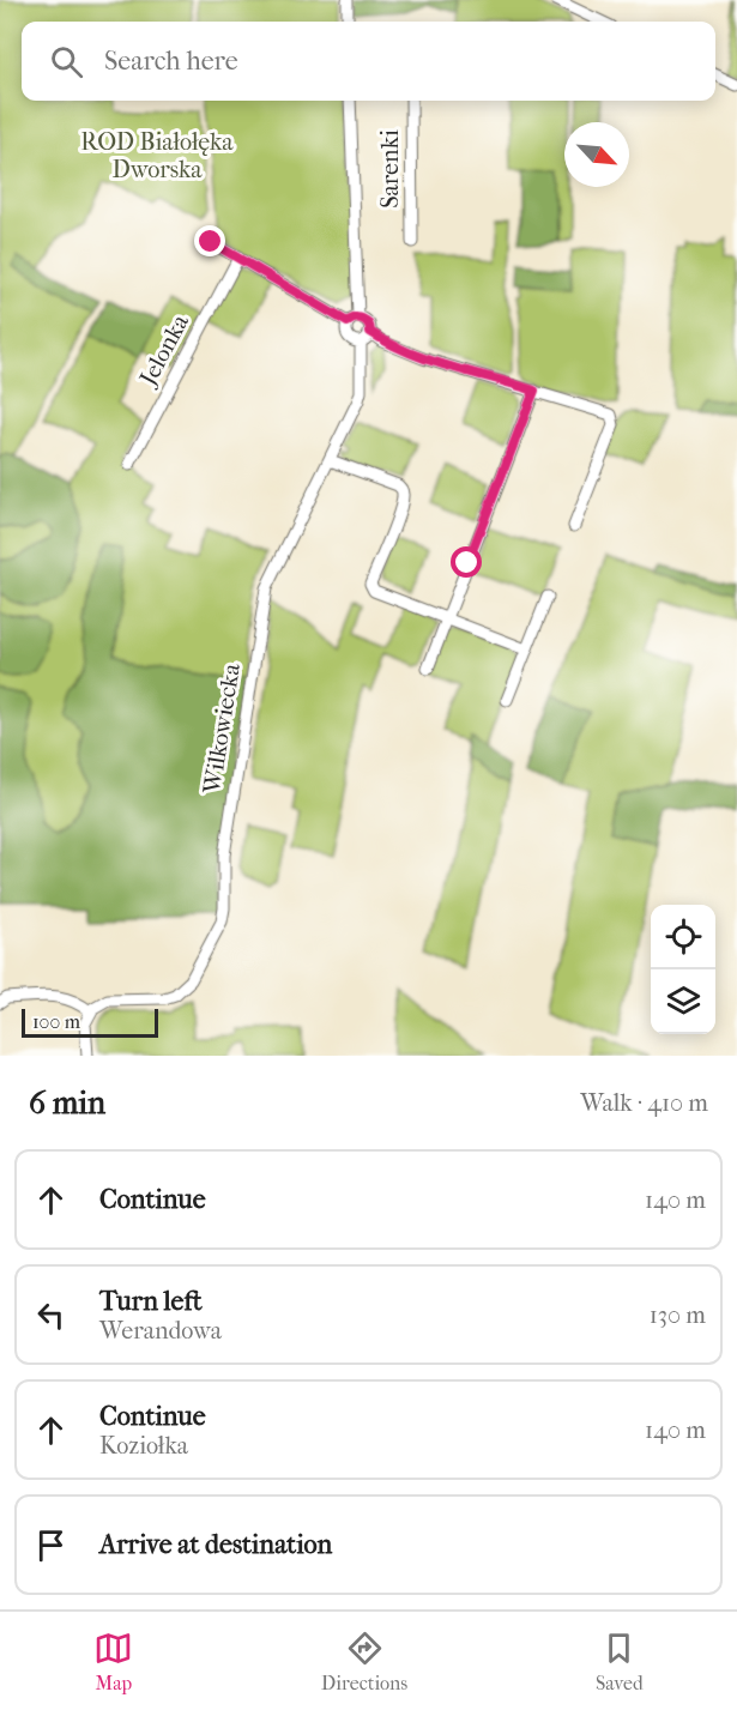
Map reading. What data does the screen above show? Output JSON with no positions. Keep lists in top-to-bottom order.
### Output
{
  "streets": {
    "street": ["Sarenki", "Jelonka", "Wilkowiecka"]
  },
  "parks": ["ROD Białołęka Dworska"],
  "scale_bar": "100 m",
  "north": "bottom right",
  "page": {
    "search": "Search here",
    "scale": "100 m",
    "heading": ["6 min", "Walk · 410 m"],
    "list": [
      ["Continue", "140 m"],
      ["Turn left", "Werandowa", "130 m"],
      ["Continue", "Koziołka", "140 m"],
      "Arrive at destination"
    ],
    "nav": ["Map", "Directions", "Saved"]
  }
}
